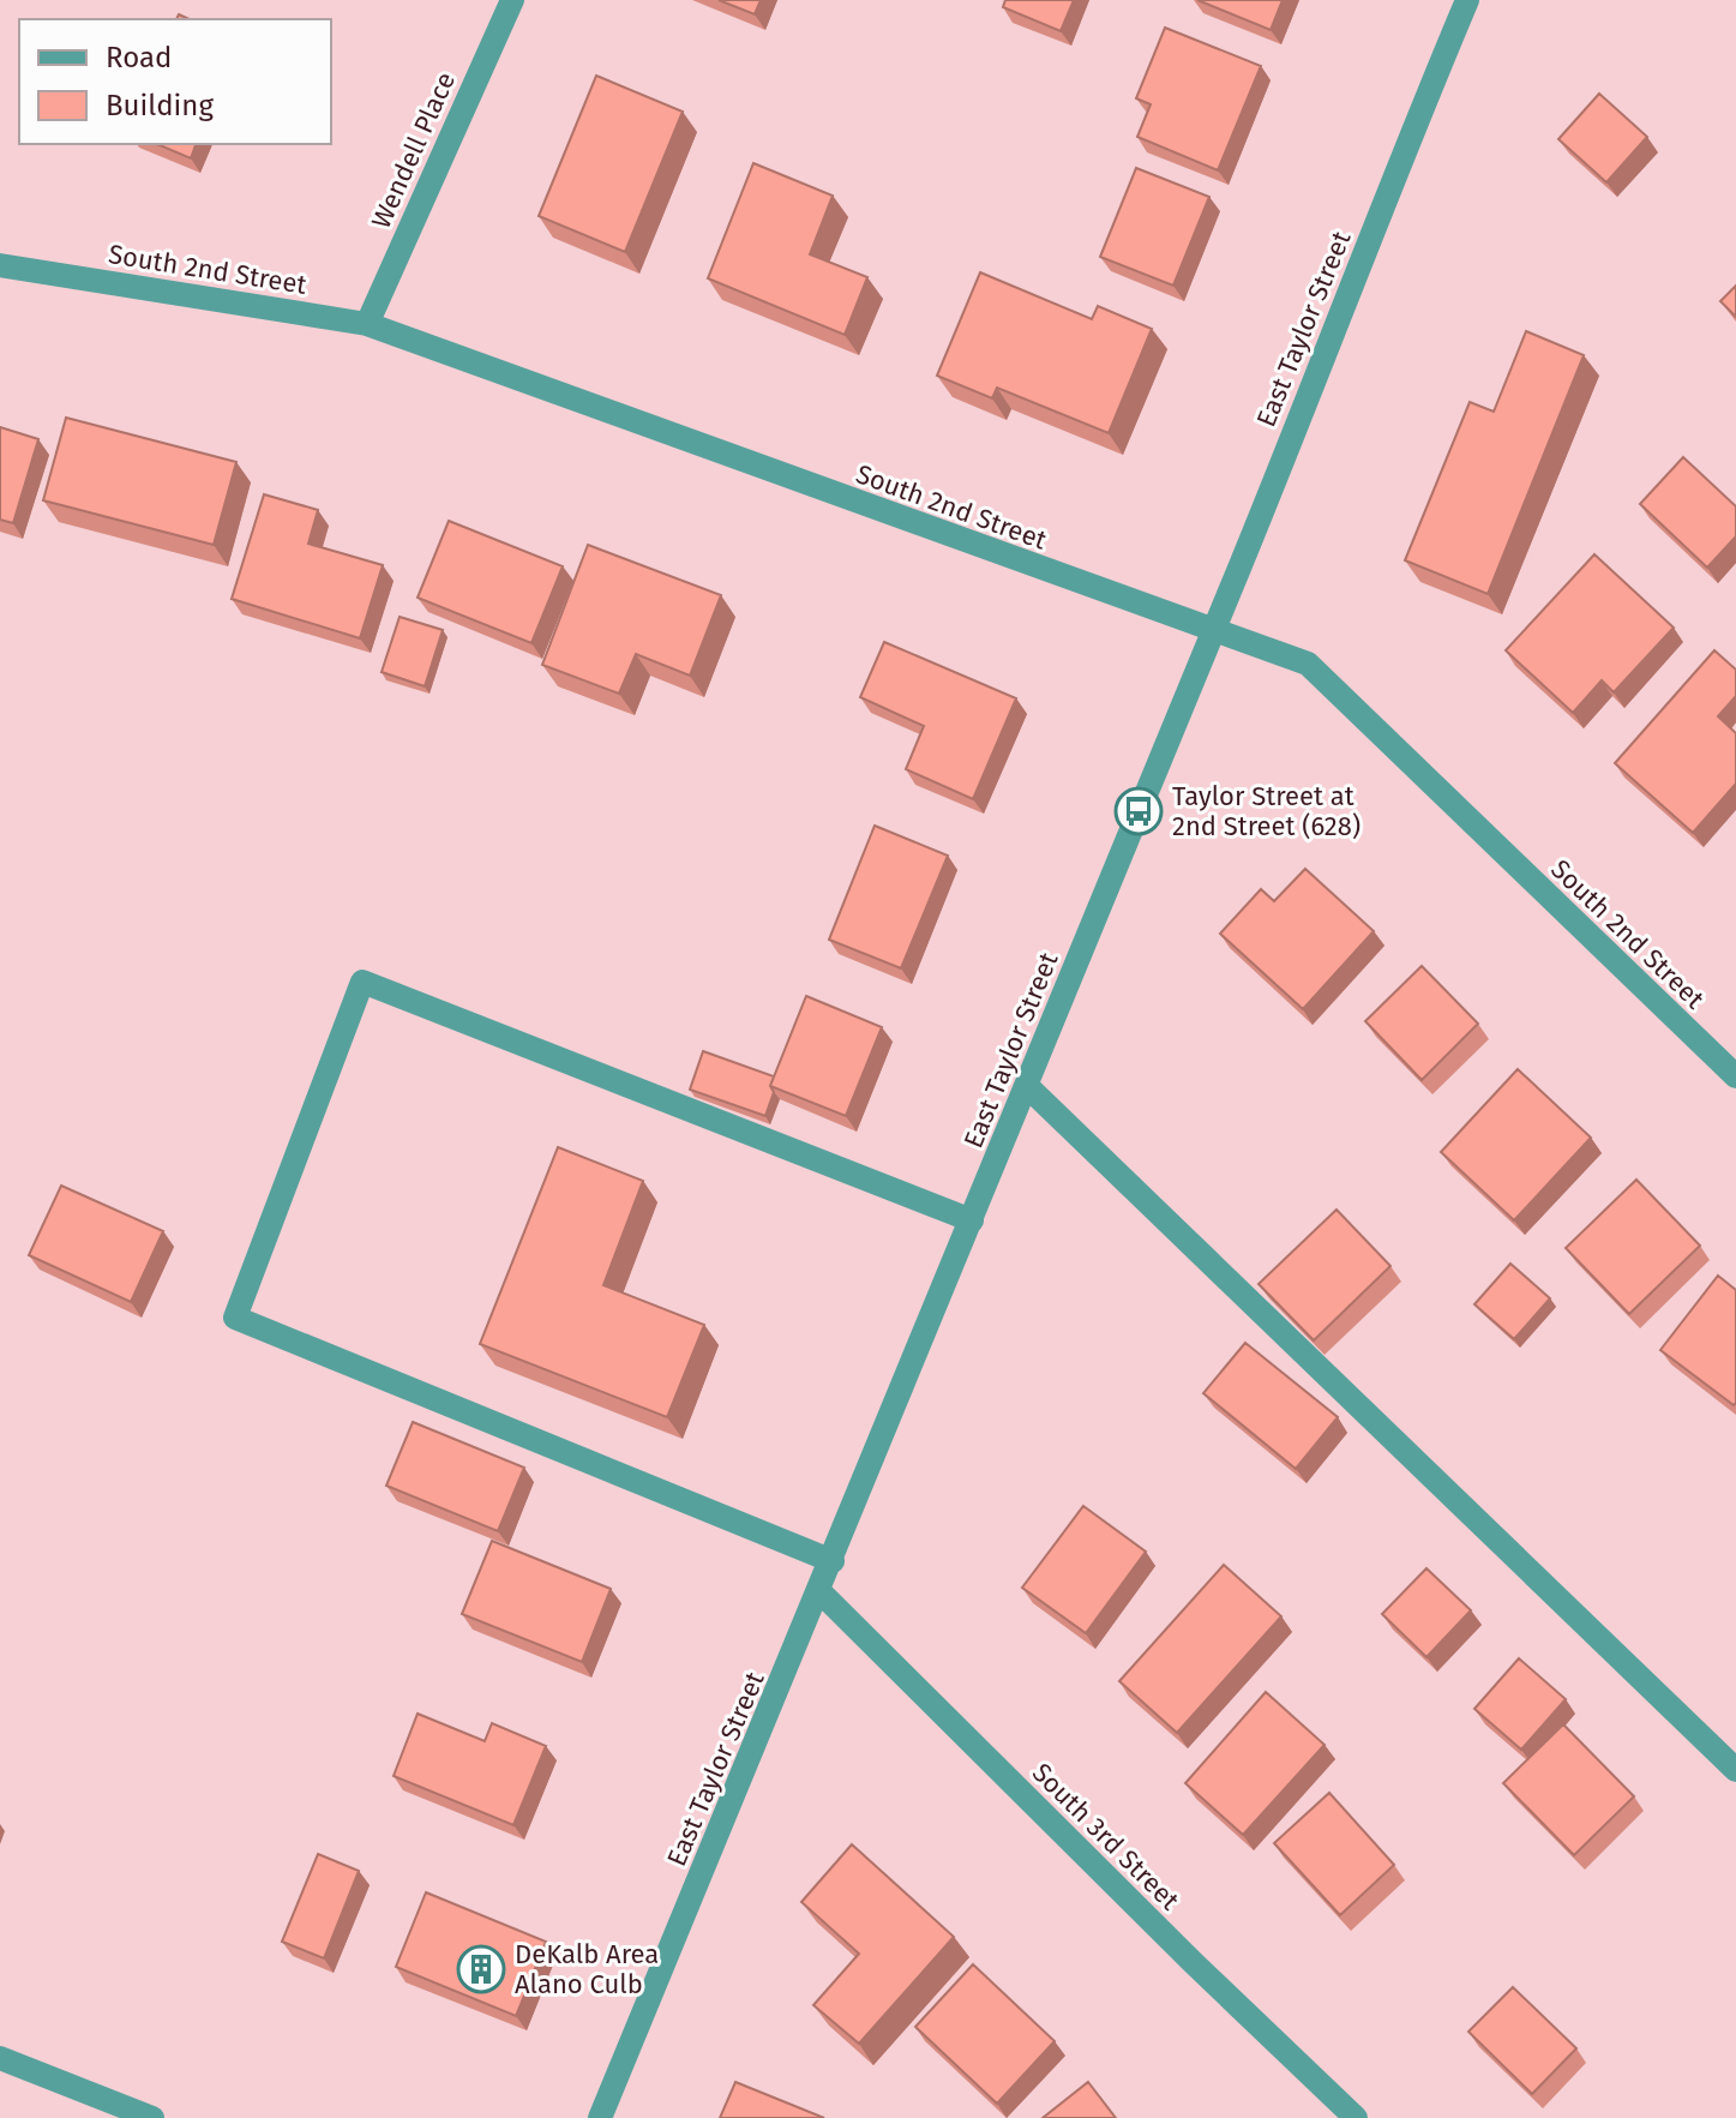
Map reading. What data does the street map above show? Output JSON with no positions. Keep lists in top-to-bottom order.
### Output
{
  "streets": {
    "street": [
      "Wendell Place",
      "South 2nd Street",
      "East Taylor Street",
      "South 3rd Street"
    ]
  },
  "crossings": [
    ["Wendell Place", "South 2nd Street"],
    ["South 2nd Street", "East Taylor Street"],
    ["East Taylor Street", "South 3rd Street"]
  ],
  "places": {
    "bus stop": ["Taylor Street at 2nd Street (628)"],
    "building": ["DeKalb Area Alano Culb"]
  },
  "legend": ["Road", "Building"]
}
